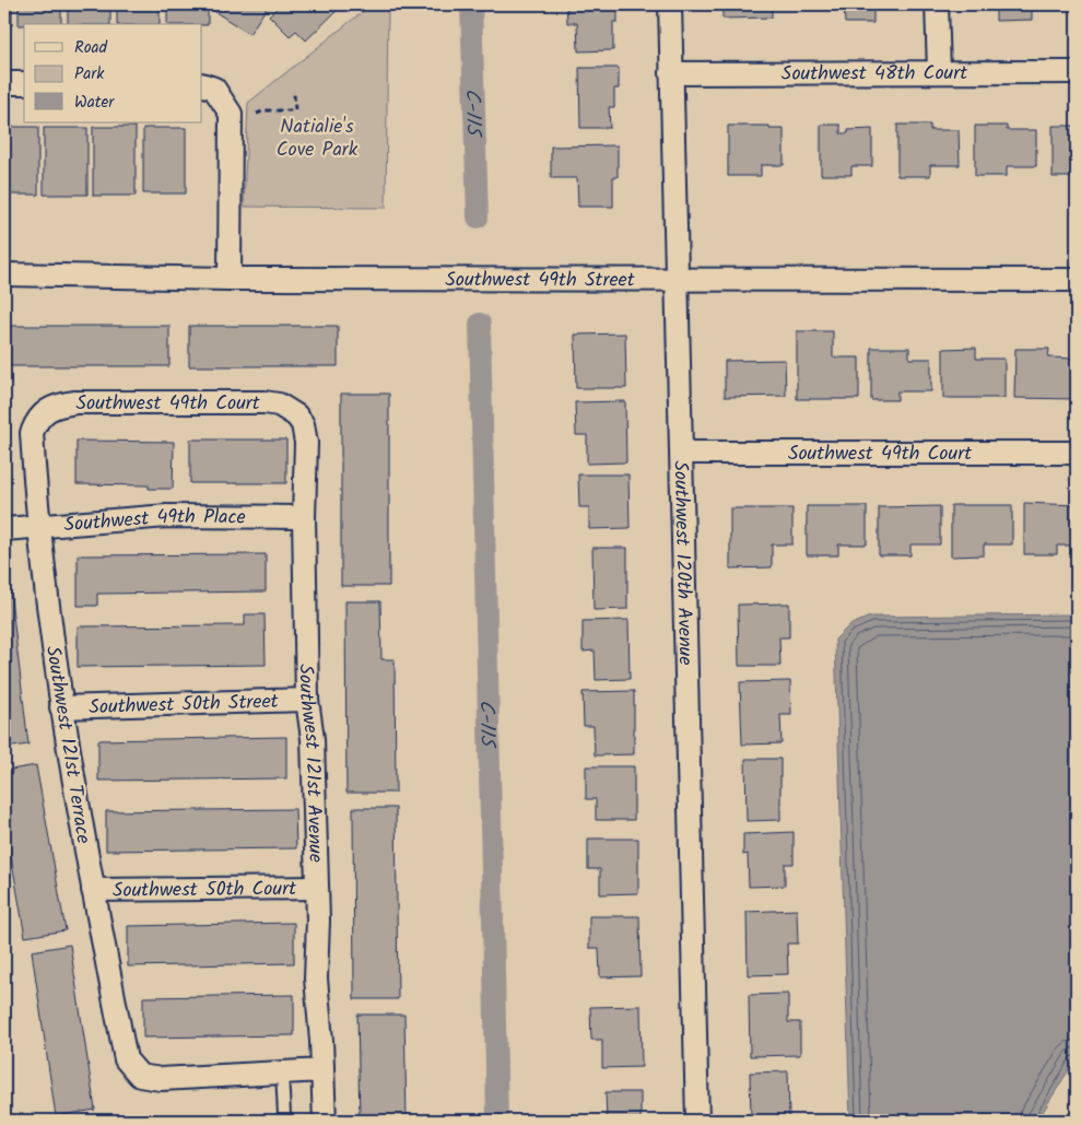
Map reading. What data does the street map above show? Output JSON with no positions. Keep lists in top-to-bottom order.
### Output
{
  "streets": {
    "street": [
      "Southwest 48th Court",
      "Southwest 49th Street",
      "Southwest 49th Court",
      "Southwest 49th Place",
      "Southwest 120th Avenue",
      "Southwest 50th Street",
      "Southwest 121st Terrace",
      "Southwest 121st Avenue",
      "Southwest 50th Court"
    ]
  },
  "crossings": [
    ["Southwest 48th Court", "Southwest 120th Avenue"],
    ["Southwest 49th Street", "Southwest 120th Avenue"],
    ["Southwest 49th Court", "Southwest 120th Avenue"],
    ["Southwest 49th Court", "Southwest 121st Terrace"],
    ["Southwest 49th Court", "Southwest 121st Avenue"],
    ["Southwest 49th Place", "Southwest 121st Terrace"],
    ["Southwest 49th Place", "Southwest 121st Avenue"],
    ["Southwest 50th Street", "Southwest 121st Terrace"],
    ["Southwest 50th Street", "Southwest 121st Avenue"],
    ["Southwest 121st Terrace", "Southwest 50th Court"],
    ["Southwest 121st Avenue", "Southwest 50th Court"]
  ],
  "water": ["C-11S"],
  "parks": ["Natialie's Cove Park"],
  "legend": ["Road", "Park", "Water"]
}
